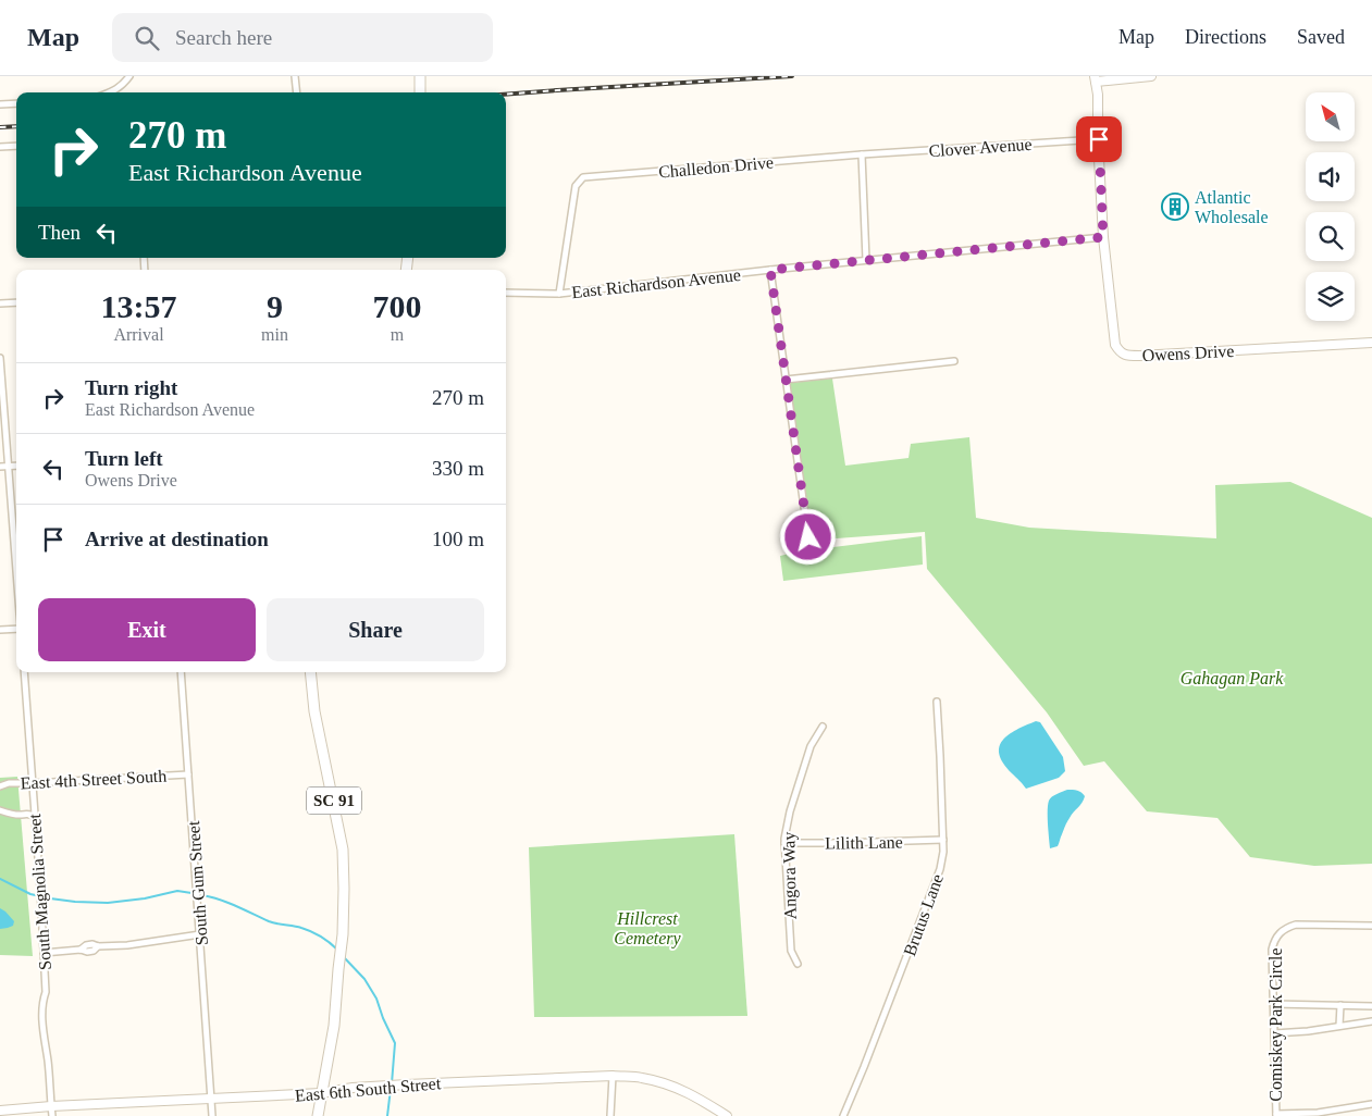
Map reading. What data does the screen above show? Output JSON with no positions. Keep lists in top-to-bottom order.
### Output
{
  "streets": {
    "main road": ["SC 91"],
    "street": [
      "Clover Avenue",
      "Challedon Drive",
      "East Richardson Avenue",
      "Owens Drive",
      "East 4th Street South",
      "Lilith Lane",
      "Angora Way",
      "South Gum Street",
      "South Magnolia Street",
      "Brutus Lane",
      "Comiskey Park Circle",
      "East 6th South Street"
    ]
  },
  "crossings": [
    ["Clover Avenue", "Challedon Drive"],
    ["Clover Avenue", "Owens Drive"],
    ["Challedon Drive", "East Richardson Avenue"],
    ["East Richardson Avenue", "Owens Drive"],
    ["East 4th Street South", "South Gum Street"],
    ["East 4th Street South", "South Magnolia Street"],
    ["SC 91", "East 6th South Street"],
    ["Lilith Lane", "Angora Way"],
    ["Lilith Lane", "Brutus Lane"],
    ["South Gum Street", "East 6th South Street"],
    ["South Magnolia Street", "East 6th South Street"]
  ],
  "parks": ["Gahagan Park", "Hillcrest Cemetery"],
  "places": {
    "building": ["Atlantic Wholesale"]
  },
  "north": "top left",
  "page": {
    "header": "Map",
    "search": "Search here",
    "nav": ["Map", "Directions", "Saved"],
    "turn": ["270 m", "East Richardson Avenue"],
    "then": "Then",
    "eta": [
      "13:57",
      "Arrival",
      "9",
      "min",
      "700",
      "m"
    ],
    "list": [
      {
        "name": "Turn right",
        "note": "East Richardson Avenue",
        "value": "270 m"
      },
      {
        "name": "Turn left",
        "note": "Owens Drive",
        "value": "330 m"
      },
      {
        "name": "Arrive at destination",
        "value": "100 m"
      }
    ],
    "buttons": ["Exit", "Share"]
  }
}
